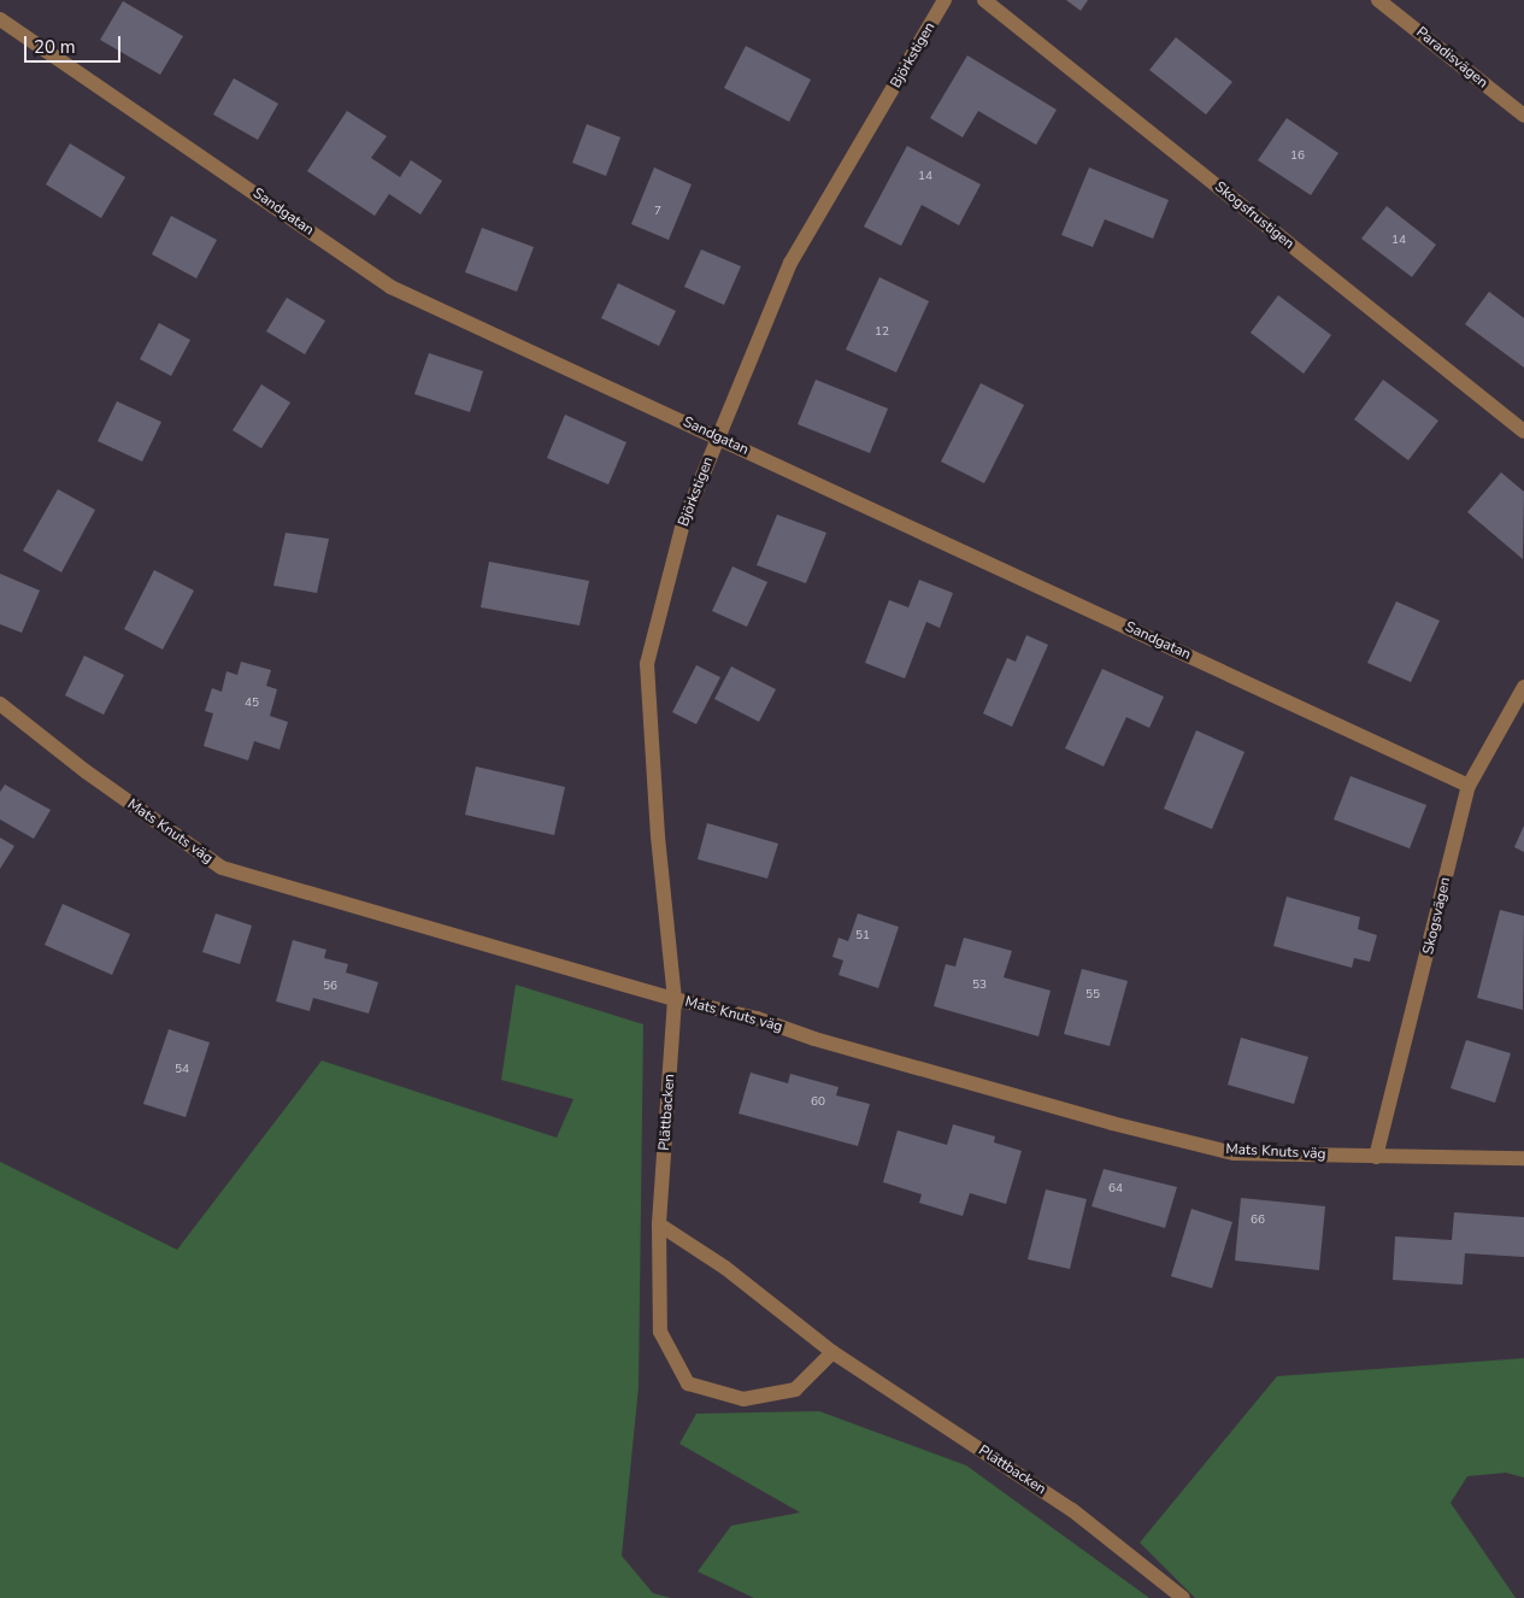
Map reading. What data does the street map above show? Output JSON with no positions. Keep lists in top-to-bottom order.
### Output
{
  "streets": {
    "street": [
      "Björkstigen",
      "Paradisvägen",
      "Sandgatan",
      "Skogsfrustigen",
      "Mats Knuts väg",
      "Skogsvägen",
      "Plättbacken"
    ]
  },
  "crossings": [
    ["Björkstigen", "Sandgatan"],
    ["Björkstigen", "Mats Knuts väg"],
    ["Björkstigen", "Plättbacken"],
    ["Sandgatan", "Skogsvägen"],
    ["Mats Knuts väg", "Skogsvägen"],
    ["Mats Knuts väg", "Plättbacken"]
  ],
  "house_numbers": [
    "16",
    "14",
    "7",
    "14",
    "12",
    "45",
    "51",
    "53",
    "56",
    "55",
    "54",
    "60",
    "64",
    "66"
  ],
  "scale_bar": "20 m"
}
